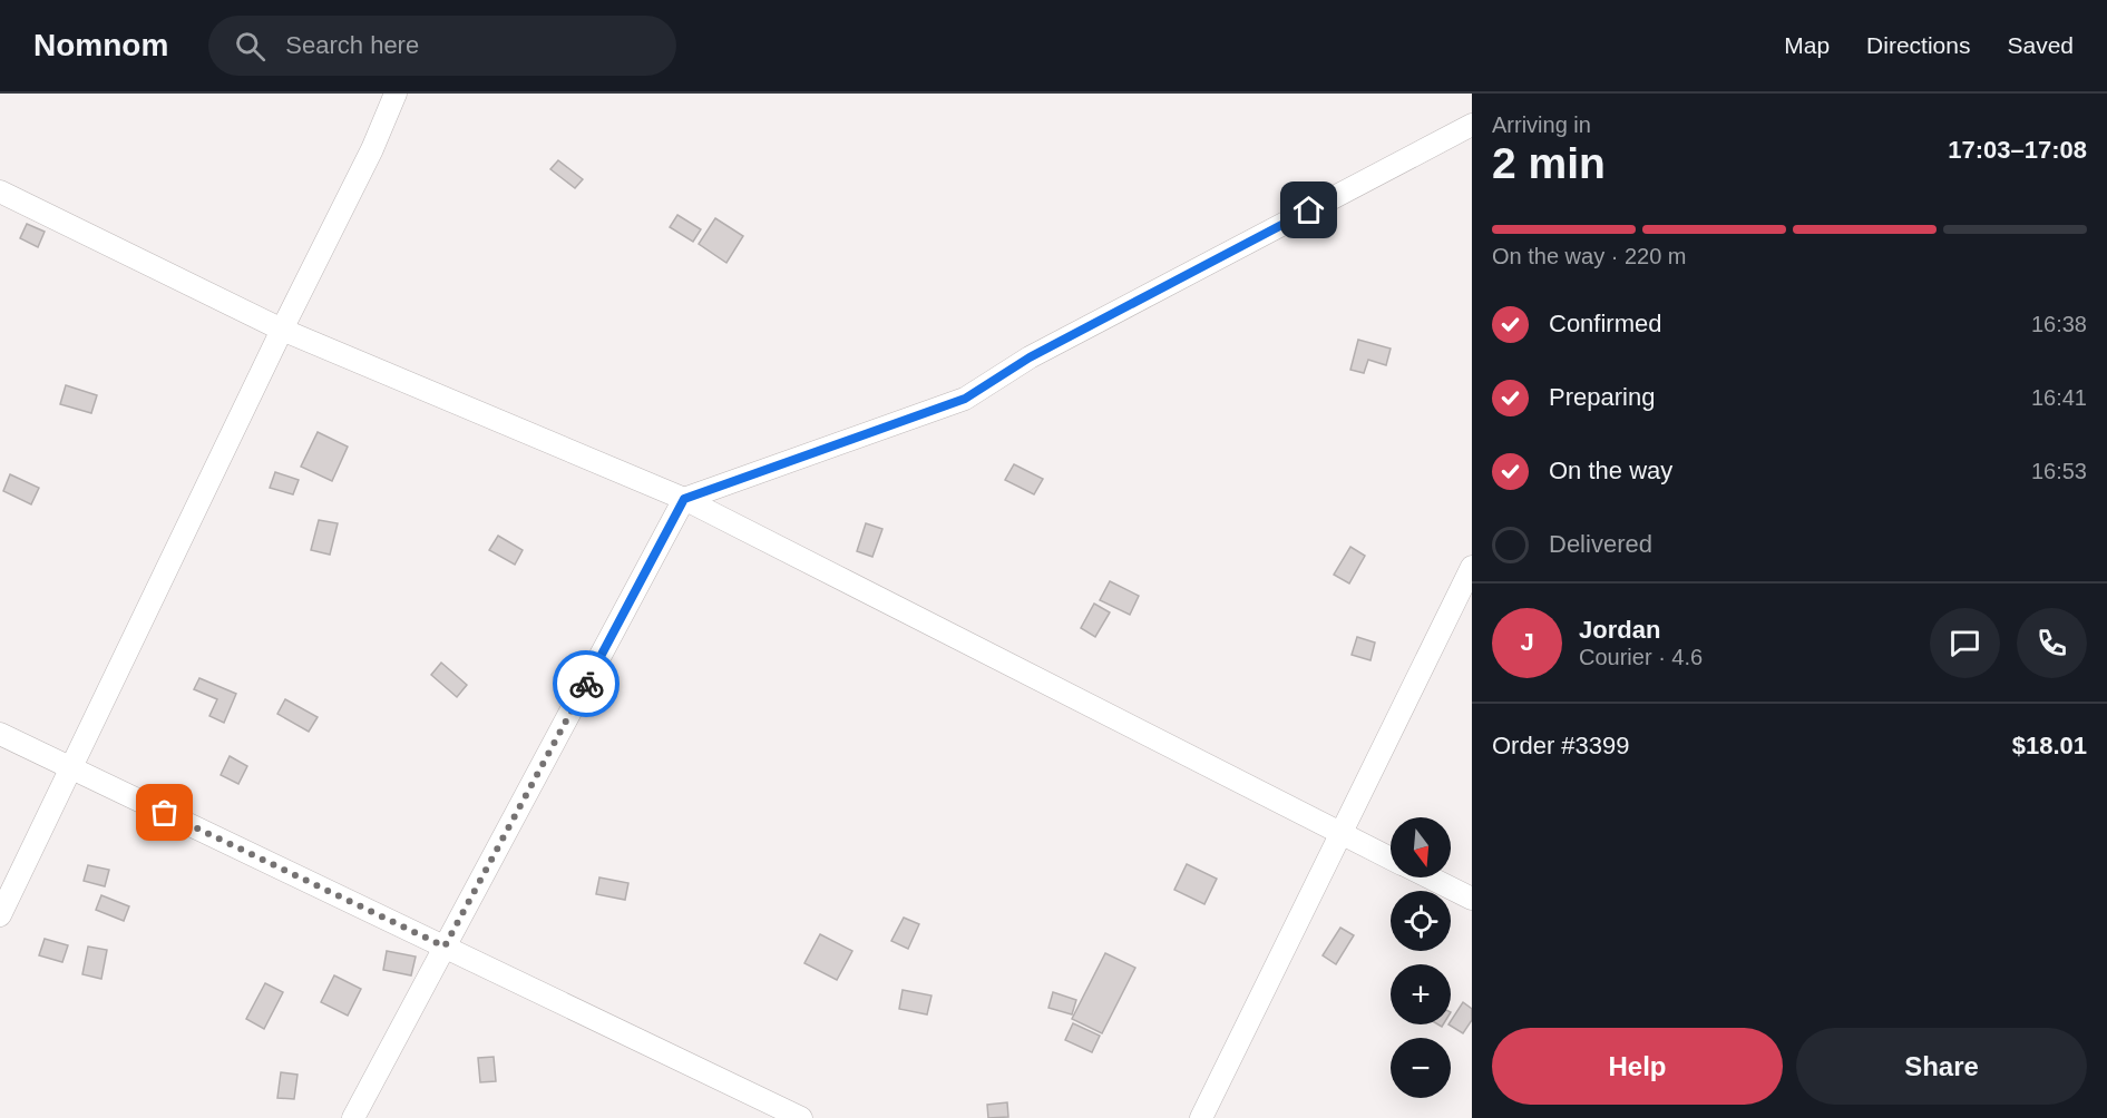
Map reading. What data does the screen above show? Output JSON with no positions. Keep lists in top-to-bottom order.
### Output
{
  "north": "bottom",
  "page": {
    "header": "Nomnom",
    "search": "Search here",
    "nav": ["Map", "Directions", "Saved"],
    "heading": ["2 min", "Arriving in", "17:03–17:08"],
    "panel": [
      "Jordan",
      "Courier · 4.6",
      "Order #3399",
      "$18.01"
    ],
    "bar": "On the way · 220 m",
    "list": [
      ["Confirmed", "16:38"],
      ["Preparing", "16:41"],
      ["On the way", "16:53"],
      "Delivered"
    ],
    "round": "J",
    "map_buttons": ["+", "−"],
    "buttons": ["Help", "Share"]
  }
}
